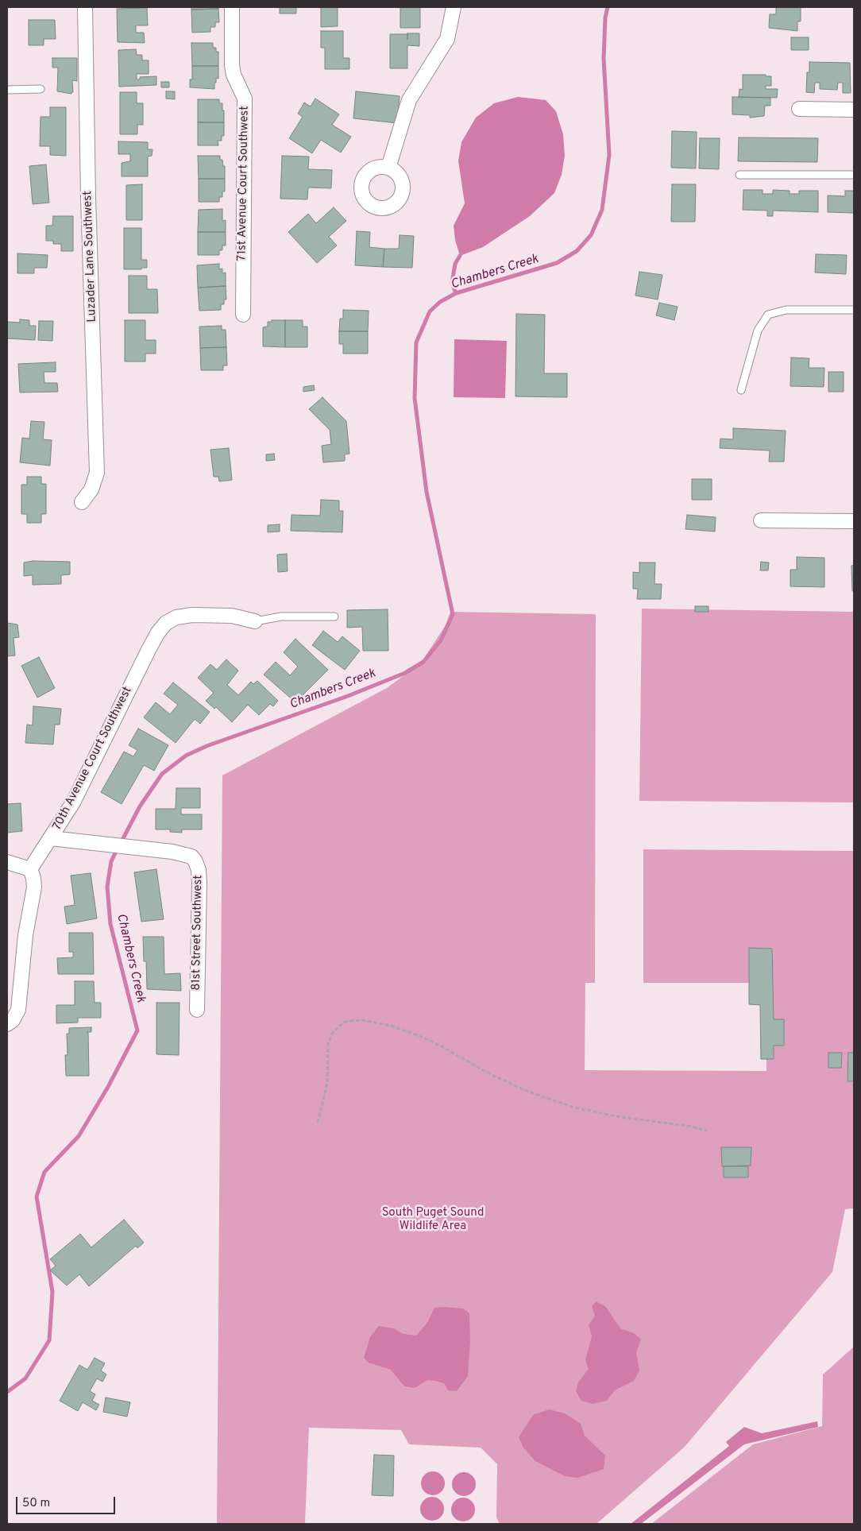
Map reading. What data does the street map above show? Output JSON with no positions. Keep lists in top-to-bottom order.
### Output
{
  "streets": {
    "street": [
      "71st Avenue Court Southwest",
      "Luzader Lane Southwest",
      "70th Avenue Court Southwest",
      "81st Street Southwest"
    ]
  },
  "crossings": [
    ["70th Avenue Court Southwest", "81st Street Southwest"]
  ],
  "water": ["Chambers Creek"],
  "parks": ["South Puget Sound Wildlife Area"],
  "scale_bar": "50 m"
}
